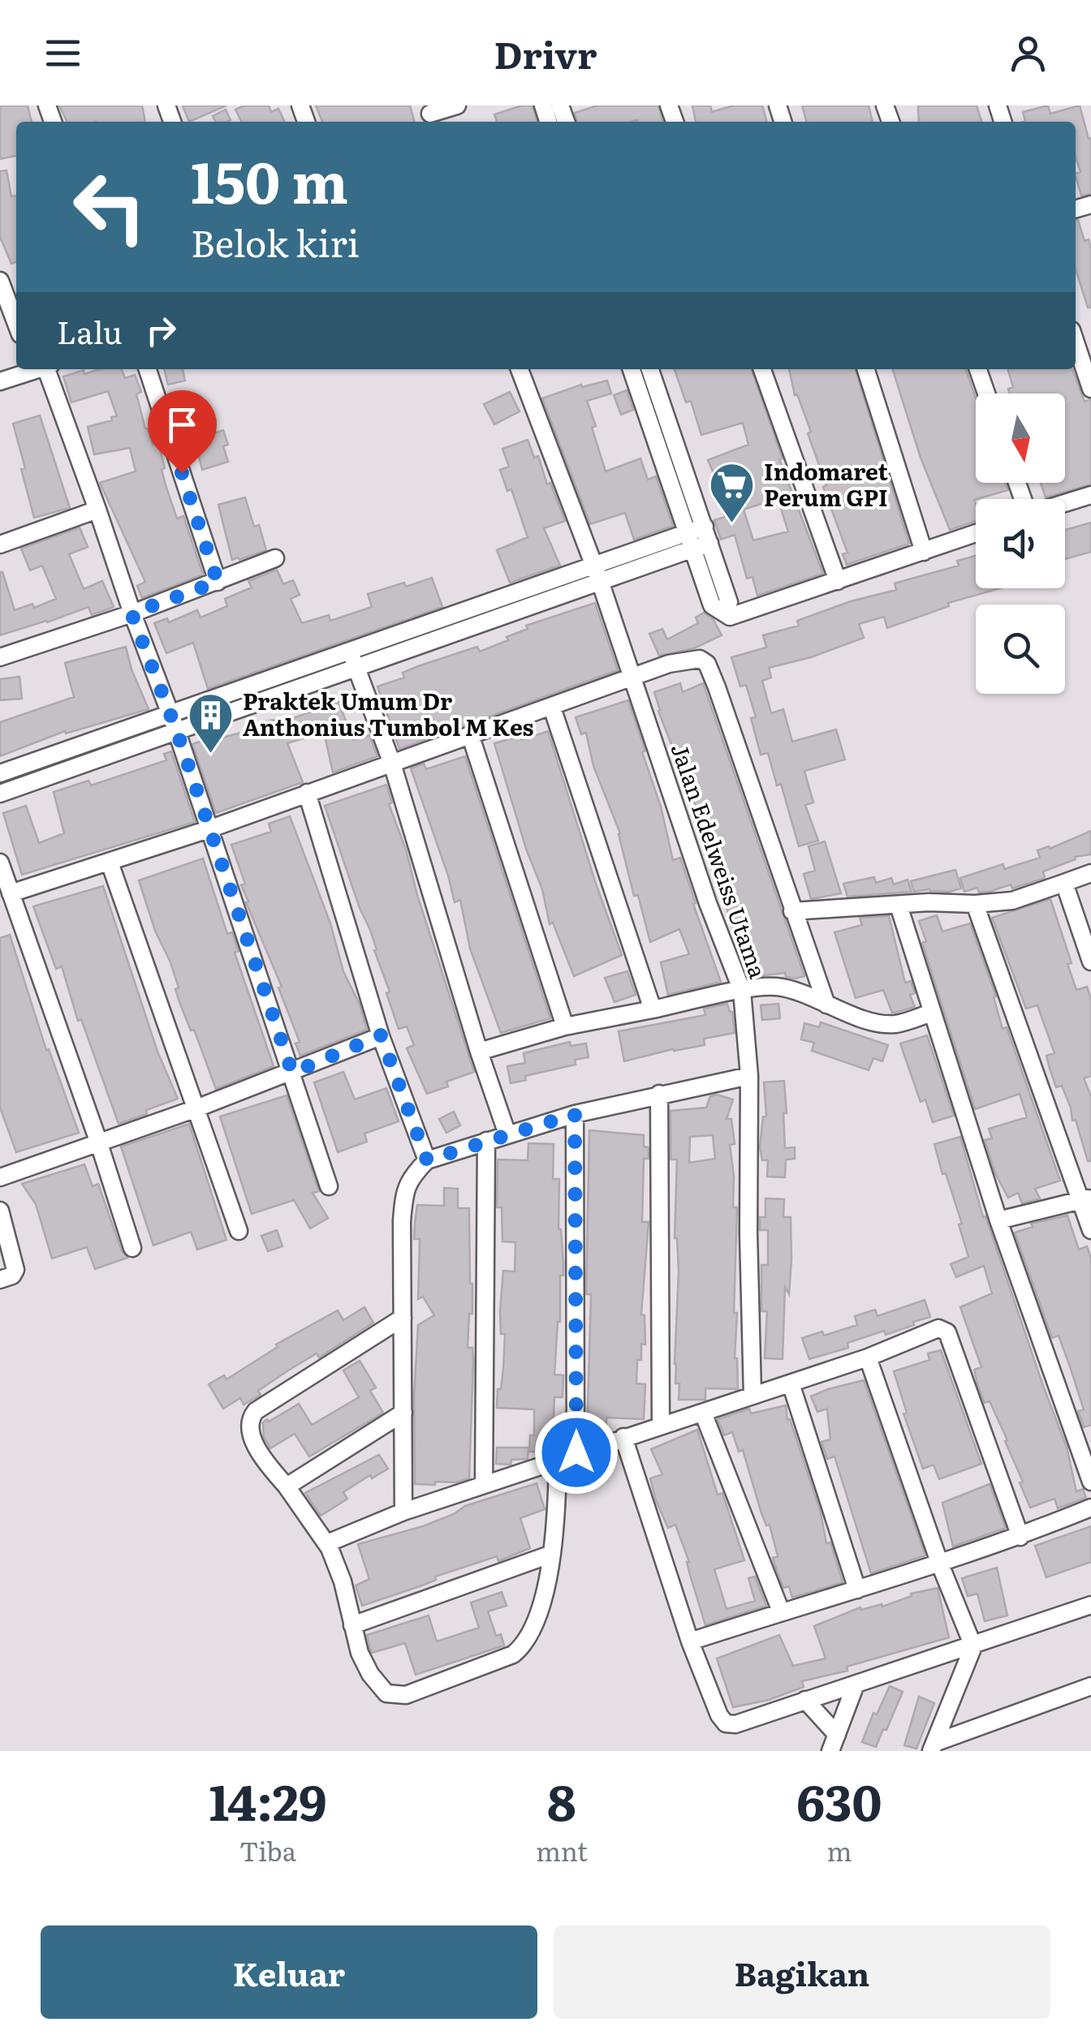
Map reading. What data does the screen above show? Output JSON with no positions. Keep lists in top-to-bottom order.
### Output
{
  "streets": {
    "street": ["Jalan Edelweiss Utama"]
  },
  "places": {
    "supermarket": ["Indomaret Perum GPI"],
    "building": ["Praktek Umum Dr Anthonius Tumbol M Kes"]
  },
  "north": "bottom",
  "page": {
    "header": "Drivr",
    "turn": ["150 m", "Belok kiri"],
    "then": "Lalu",
    "eta": [
      "14:29",
      "Tiba",
      "8",
      "mnt",
      "630",
      "m"
    ],
    "buttons": ["Keluar", "Bagikan"]
  }
}
